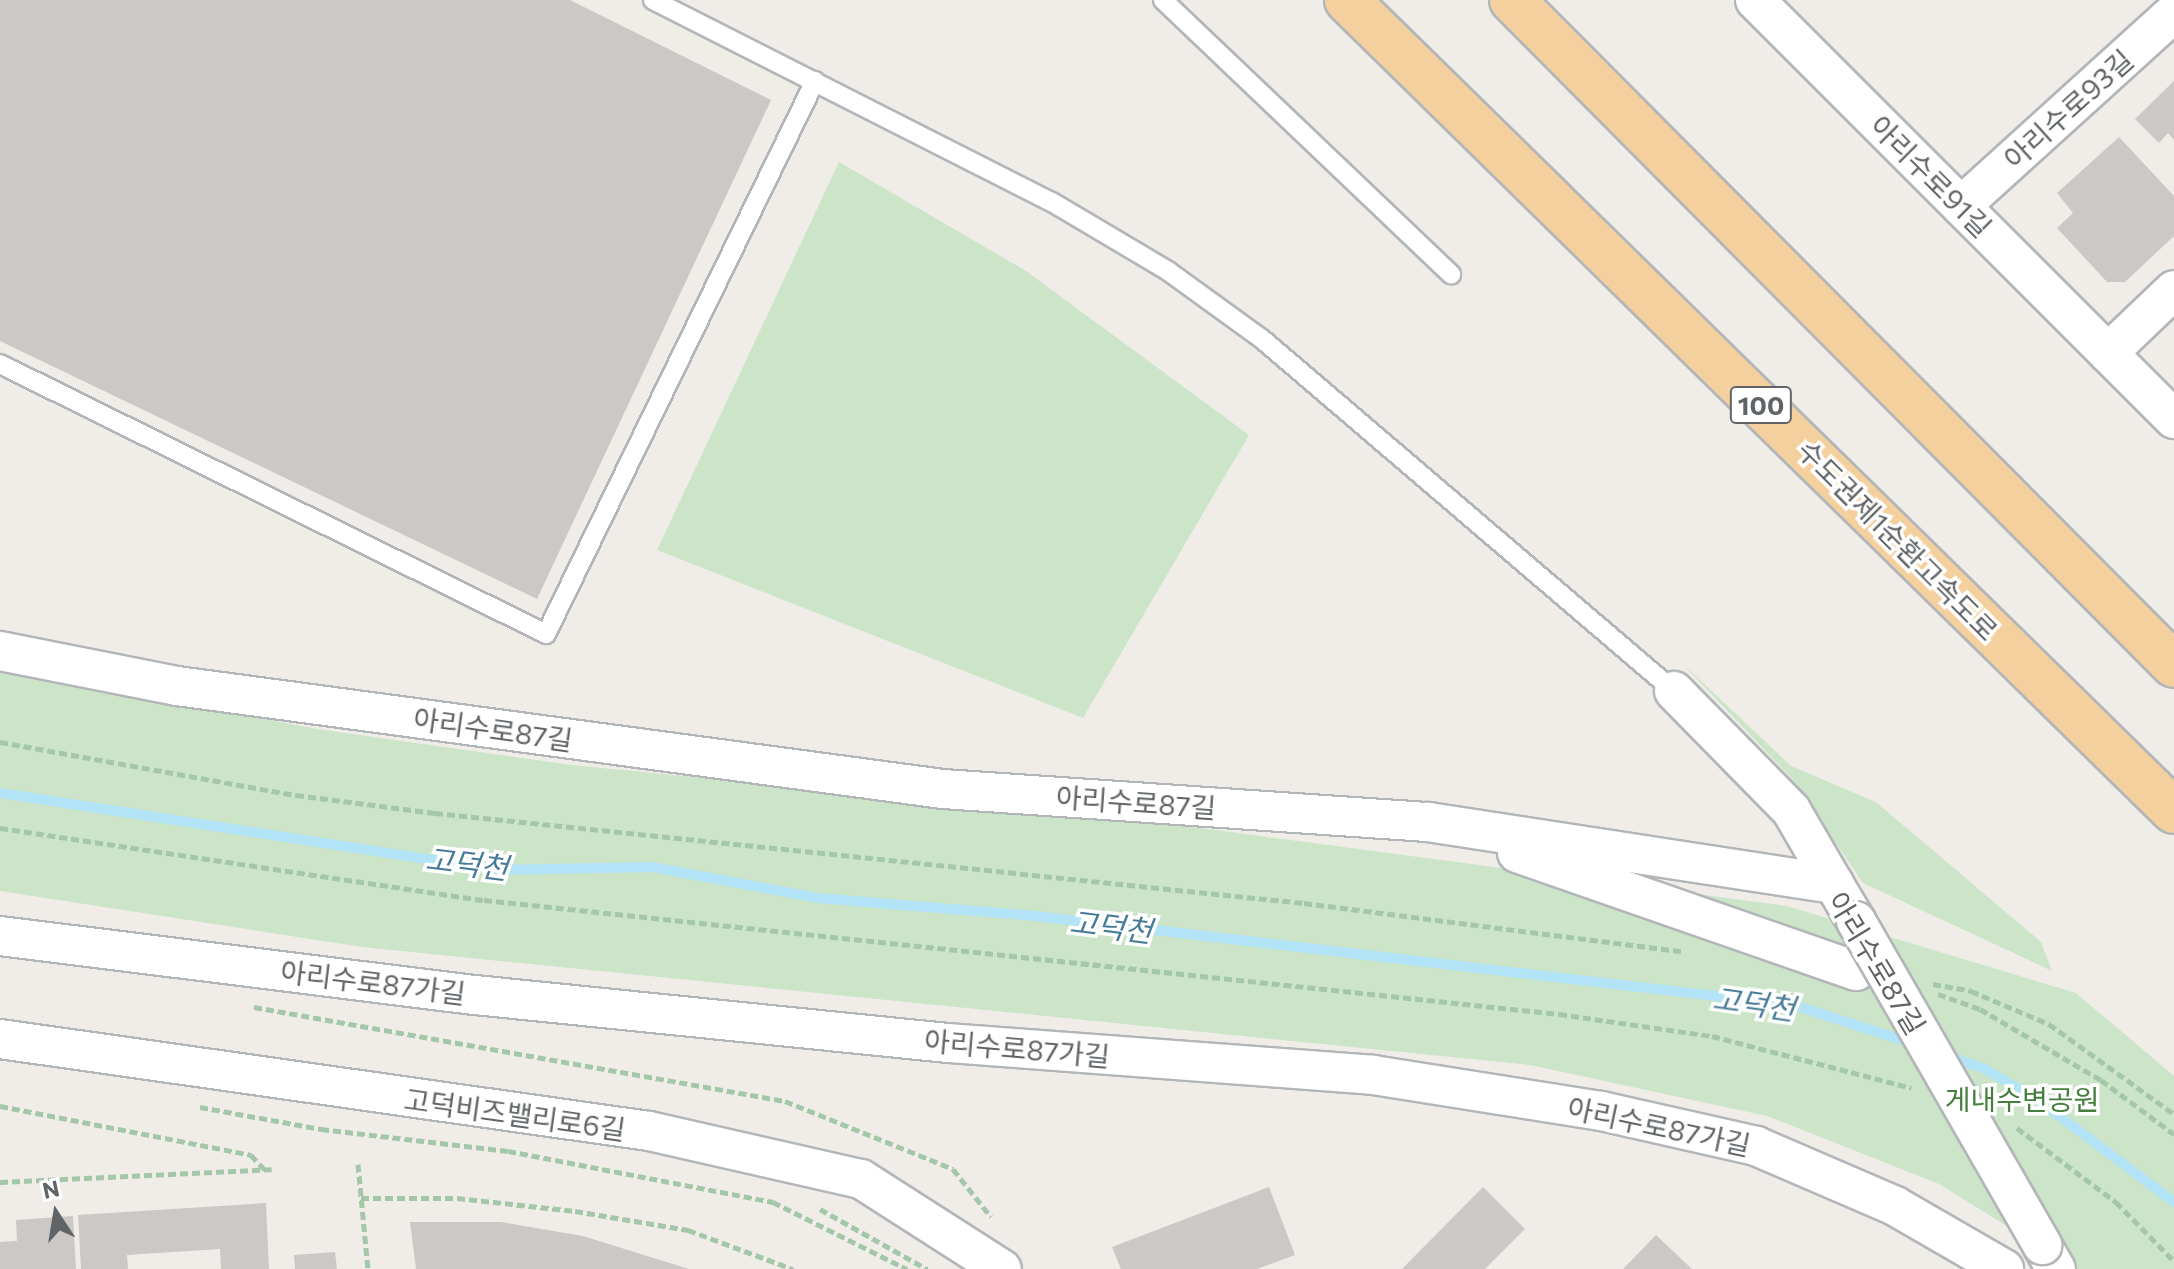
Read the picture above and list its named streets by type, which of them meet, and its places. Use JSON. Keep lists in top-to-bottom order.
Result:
{
  "streets": {
    "highway": ["100", "수도권제1순환고속도로"],
    "street": [
      "아리수로93길",
      "아리수로91길",
      "아리수로87길",
      "아리수로87가길",
      "고덕비즈밸리로6길"
    ]
  },
  "crossings": [
    ["아리수로93길", "아리수로91길"]
  ],
  "water": ["고덕천"],
  "parks": ["게내수변공원"],
  "north": "top"
}
